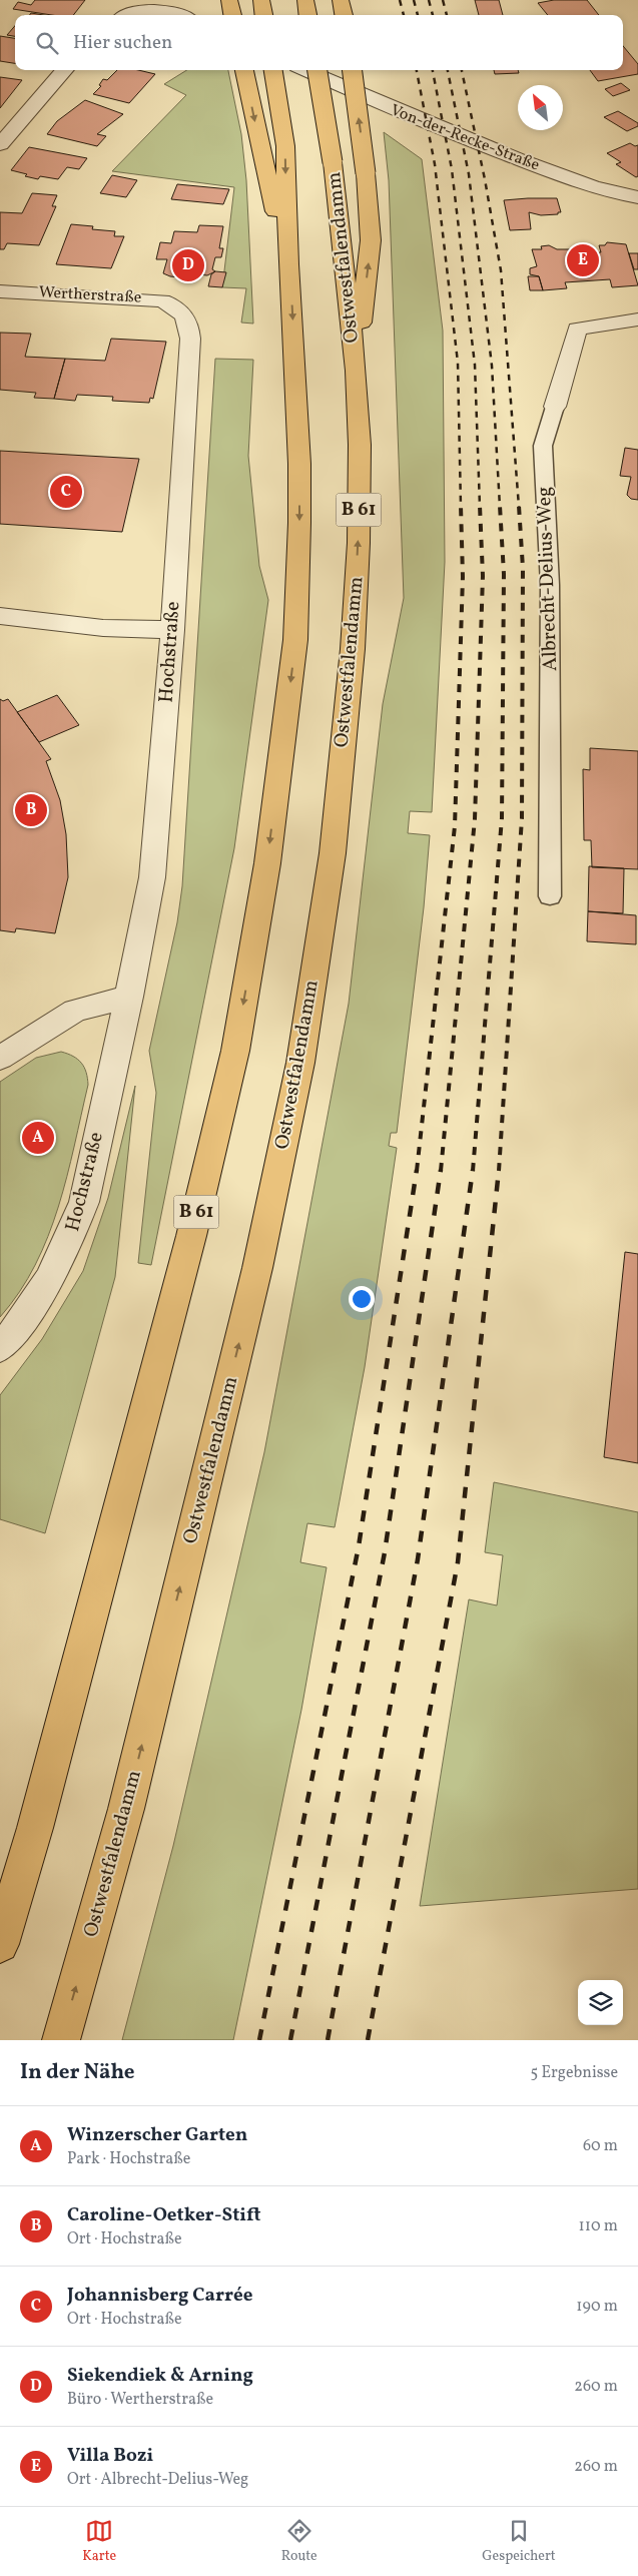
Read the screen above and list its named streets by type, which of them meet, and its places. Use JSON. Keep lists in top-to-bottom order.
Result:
{
  "streets": {
    "highway": ["Ostwestfalendamm", "B 61"],
    "street": [
      "Von-der-Recke-Straße",
      "Wertherstraße",
      "Albrecht-Delius-Weg",
      "Hochstraße"
    ]
  },
  "crossings": [
    ["Ostwestfalendamm", "B 61"],
    ["Wertherstraße", "Hochstraße"]
  ],
  "north": "top left",
  "page": {
    "search": "Hier suchen",
    "pins": [
      "E",
      "D",
      "C",
      "B",
      "A"
    ],
    "heading": ["In der Nähe", "5 Ergebnisse"],
    "list": [
      {
        "mark": "A",
        "name": "Winzerscher Garten",
        "note": "Park · Hochstraße",
        "value": "60 m"
      },
      {
        "mark": "B",
        "name": "Caroline-Oetker-Stift",
        "note": "Ort · Hochstraße",
        "value": "110 m"
      },
      {
        "mark": "C",
        "name": "Johannisberg Carrée",
        "note": "Ort · Hochstraße",
        "value": "190 m"
      },
      {
        "mark": "D",
        "name": "Siekendiek & Arning",
        "note": "Büro · Wertherstraße",
        "value": "260 m"
      },
      {
        "mark": "E",
        "name": "Villa Bozi",
        "note": "Ort · Albrecht-Delius-Weg",
        "value": "260 m"
      }
    ],
    "nav": ["Karte", "Route", "Gespeichert"]
  }
}
